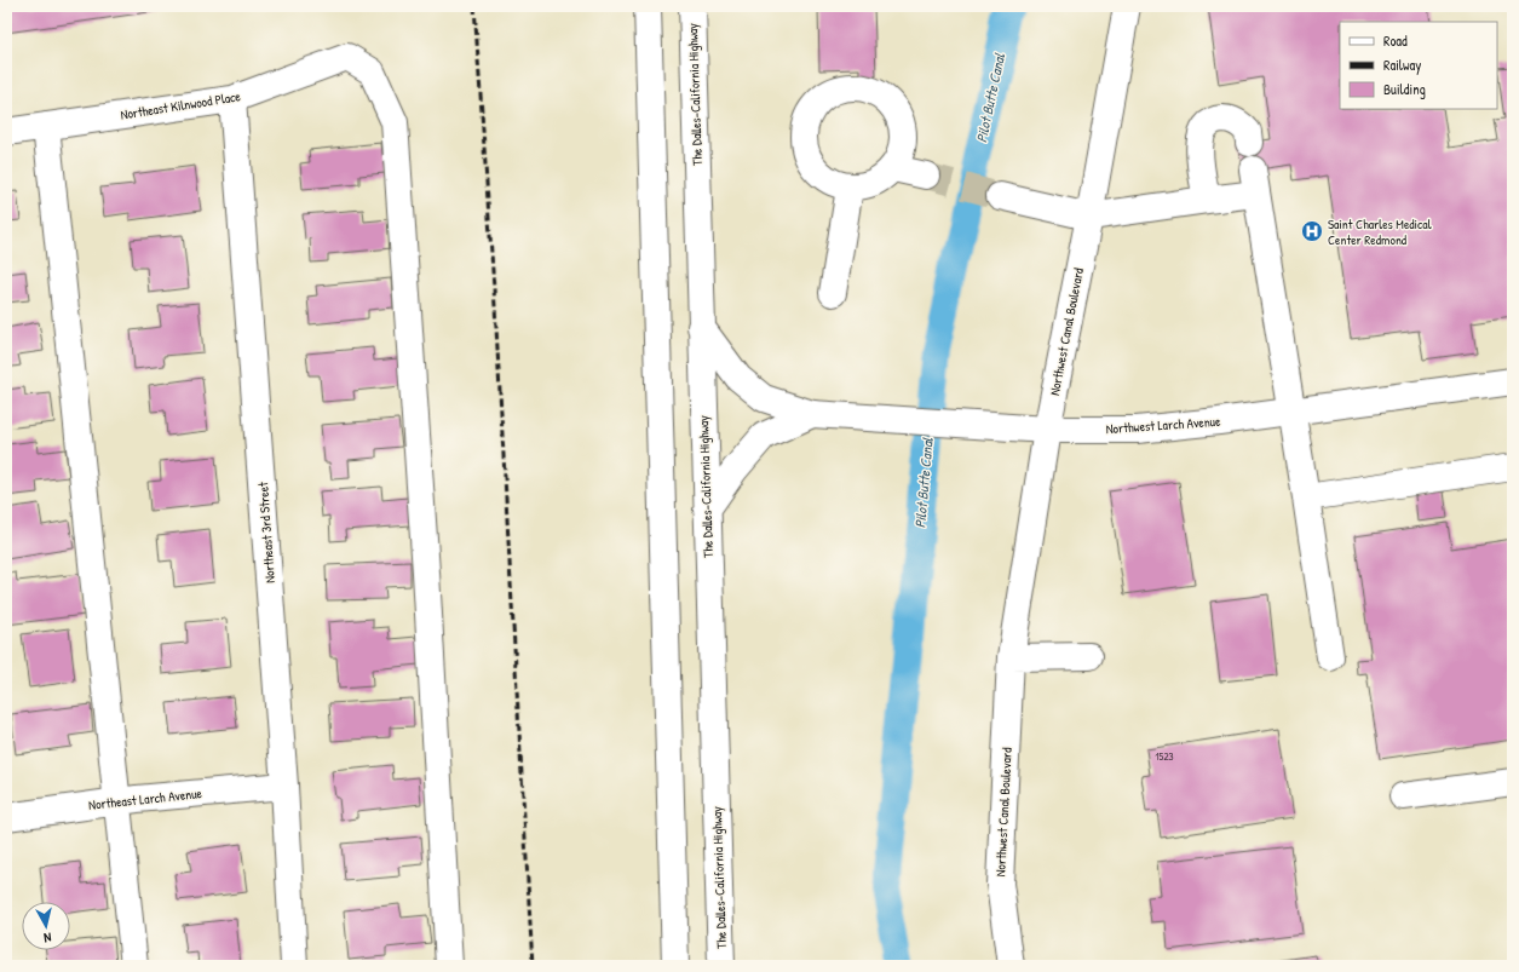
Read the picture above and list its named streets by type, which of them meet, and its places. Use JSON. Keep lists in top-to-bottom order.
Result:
{
  "streets": {
    "main road": [
      "The Dalles-California Highway",
      "Northeast Kilnwood Place",
      "Northwest Canal Boulevard",
      "Northwest Larch Avenue",
      "Northeast 3rd Street",
      "Northeast Larch Avenue"
    ]
  },
  "crossings": [
    ["Northeast Kilnwood Place", "Northeast 3rd Street"],
    ["Northwest Canal Boulevard", "Northwest Larch Avenue"],
    ["Northeast 3rd Street", "Northeast Larch Avenue"]
  ],
  "water": ["Pilot Butte Canal"],
  "places": {
    "hospital": ["Saint Charles Medical Center Redmond"]
  },
  "house_numbers": ["1523"],
  "legend": ["Road", "Railway", "Building"],
  "north": "bottom"
}
